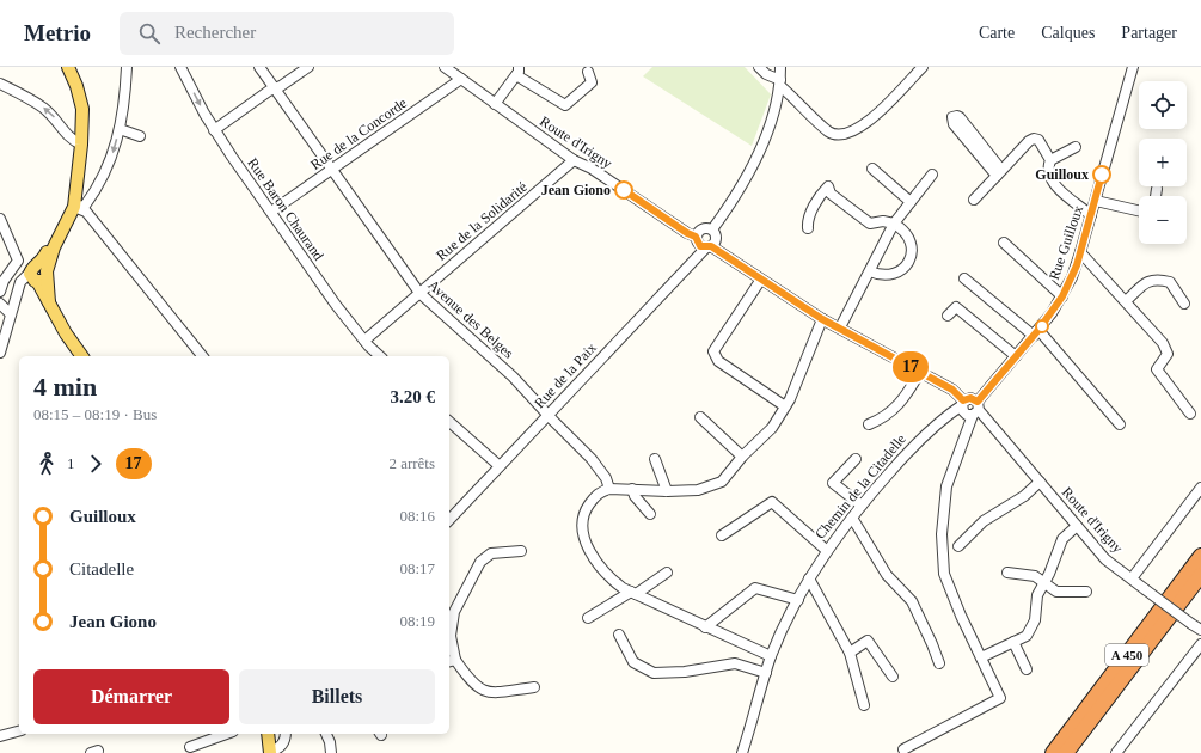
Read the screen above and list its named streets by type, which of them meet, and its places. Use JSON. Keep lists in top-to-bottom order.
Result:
{
  "streets": {
    "highway": ["A 450"],
    "street": [
      "Rue de la Concorde",
      "Route d'Irigny",
      "Rue Baron Chaurand",
      "Rue de la Solidarité",
      "Rue Guilloux",
      "Avenue des Belges",
      "Rue de la Paix",
      "Chemin de la Citadelle"
    ]
  },
  "crossings": [
    ["Rue de la Concorde", "Route d'Irigny"],
    ["Rue de la Concorde", "Rue Baron Chaurand"],
    ["Rue de la Concorde", "Avenue des Belges"],
    ["Route d'Irigny", "Rue de la Solidarité"],
    ["Route d'Irigny", "Rue Guilloux"],
    ["Route d'Irigny", "Rue de la Paix"],
    ["Route d'Irigny", "Chemin de la Citadelle"],
    ["Rue Baron Chaurand", "Rue de la Solidarité"],
    ["Rue de la Solidarité", "Avenue des Belges"],
    ["Avenue des Belges", "Rue de la Paix"]
  ],
  "places": ["Guilloux", "Jean Giono"],
  "lines": ["bus line 17"],
  "page": {
    "header": "Metrio",
    "search": "Rechercher",
    "nav": ["Carte", "Calques", "Partager"],
    "on_map": "17",
    "map_buttons": ["+", "−"],
    "heading": ["4 min", "08:15 – 08:19 · Bus", "3.20 €"],
    "legs": ["1", "17", "2 arrêts"],
    "list": [
      {
        "name": "Guilloux",
        "value": "08:16"
      },
      {
        "name": "Citadelle",
        "value": "08:17"
      },
      {
        "name": "Jean Giono",
        "value": "08:19"
      }
    ],
    "buttons": ["Démarrer", "Billets"]
  }
}
